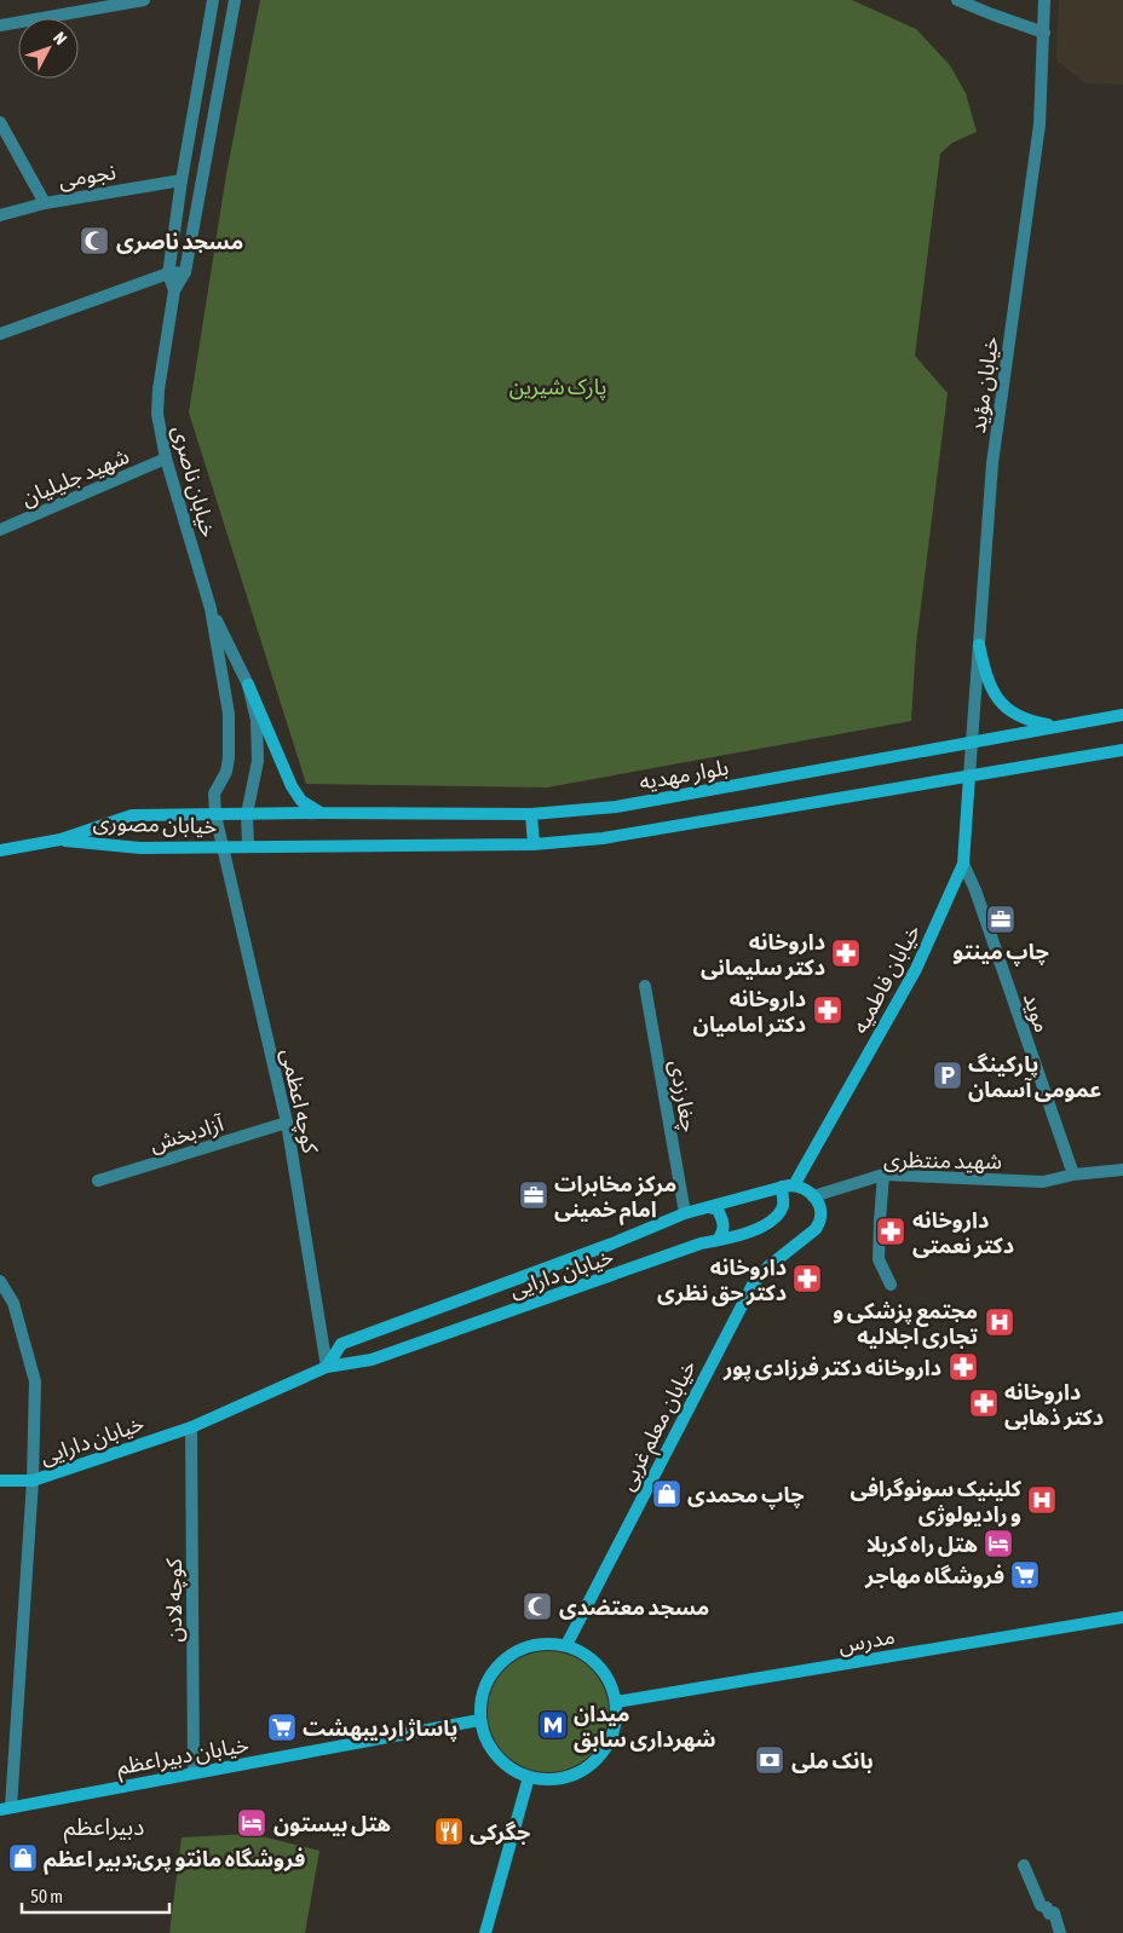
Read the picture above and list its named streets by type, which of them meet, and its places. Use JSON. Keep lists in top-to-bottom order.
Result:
{
  "streets": {
    "main road": [
      "بلوار مهدیه",
      "خیابان مصوری",
      "خیابان فاطمیه",
      "خیابان دارایی",
      "خیابان معلم غربی",
      "مدرس",
      "خیابان دبیراعظم"
    ],
    "street": [
      "نجومی",
      "خیابان مؤید",
      "شهید جلیلیان",
      "خیابان ناصری",
      "موید",
      "چغارزدی",
      "کوچه اعظمی",
      "آزادبخش",
      "شهید منتظری",
      "کوچه لادن"
    ]
  },
  "crossings": [
    ["نجومی", "خیابان ناصری"],
    ["خیابان مؤید", "بلوار مهدیه"],
    ["خیابان مؤید", "خیابان فاطمیه"],
    ["شهید جلیلیان", "خیابان ناصری"],
    ["خیابان ناصری", "بلوار مهدیه"],
    ["خیابان ناصری", "خیابان مصوری"],
    ["خیابان ناصری", "کوچه اعظمی"],
    ["بلوار مهدیه", "خیابان مصوری"],
    ["خیابان مصوری", "کوچه اعظمی"],
    ["خیابان فاطمیه", "موید"],
    ["خیابان فاطمیه", "خیابان دارایی"],
    ["موید", "شهید منتظری"],
    ["چغارزدی", "خیابان دارایی"],
    ["کوچه اعظمی", "آزادبخش"],
    ["کوچه اعظمی", "خیابان دارایی"],
    ["شهید منتظری", "خیابان معلم غربی"],
    ["خیابان دارایی", "کوچه لادن"],
    ["خیابان معلم غربی", "مدرس"],
    ["خیابان معلم غربی", "خیابان دبیراعظم"],
    ["کوچه لادن", "خیابان دبیراعظم"],
    ["مدرس", "خیابان دبیراعظم"]
  ],
  "districts": ["دبیراعظم"],
  "parks": ["پارک شیرین"],
  "places": {
    "mosque": ["مسجد ناصری", "مسجد معتضدی"],
    "office": ["چاپ مینتو", "مرکز مخابرات امام خمینی"],
    "pharmacy": [
      "داروخانه دکتر سلیمانی",
      "داروخانه دکتر امامیان",
      "داروخانه دکتر نعمتی",
      "داروخانه دکتر حق نظری",
      "داروخانه دکتر فرزادی پور",
      "داروخانه دکتر ذهابی"
    ],
    "parking": ["پارکینگ عمومی آسمان"],
    "hospital": ["مجتمع پزشکی و تجاری اجلالیه", "کلینیک سونوگرافی و رادیولوژی"],
    "shop": ["چاپ محمدی", "فروشگاه مانتو پری;دبیر اعظم"],
    "hotel": ["هتل راه کربلا", "هتل بیستون"],
    "supermarket": ["فروشگاه مهاجر", "پاساژ اردیبهشت"],
    "metro station": ["میدان شهرداری سابق"],
    "bank": ["بانک ملی"],
    "restaurant": ["جگرکی"]
  },
  "scale_bar": "50 m",
  "north": "top right"
}
